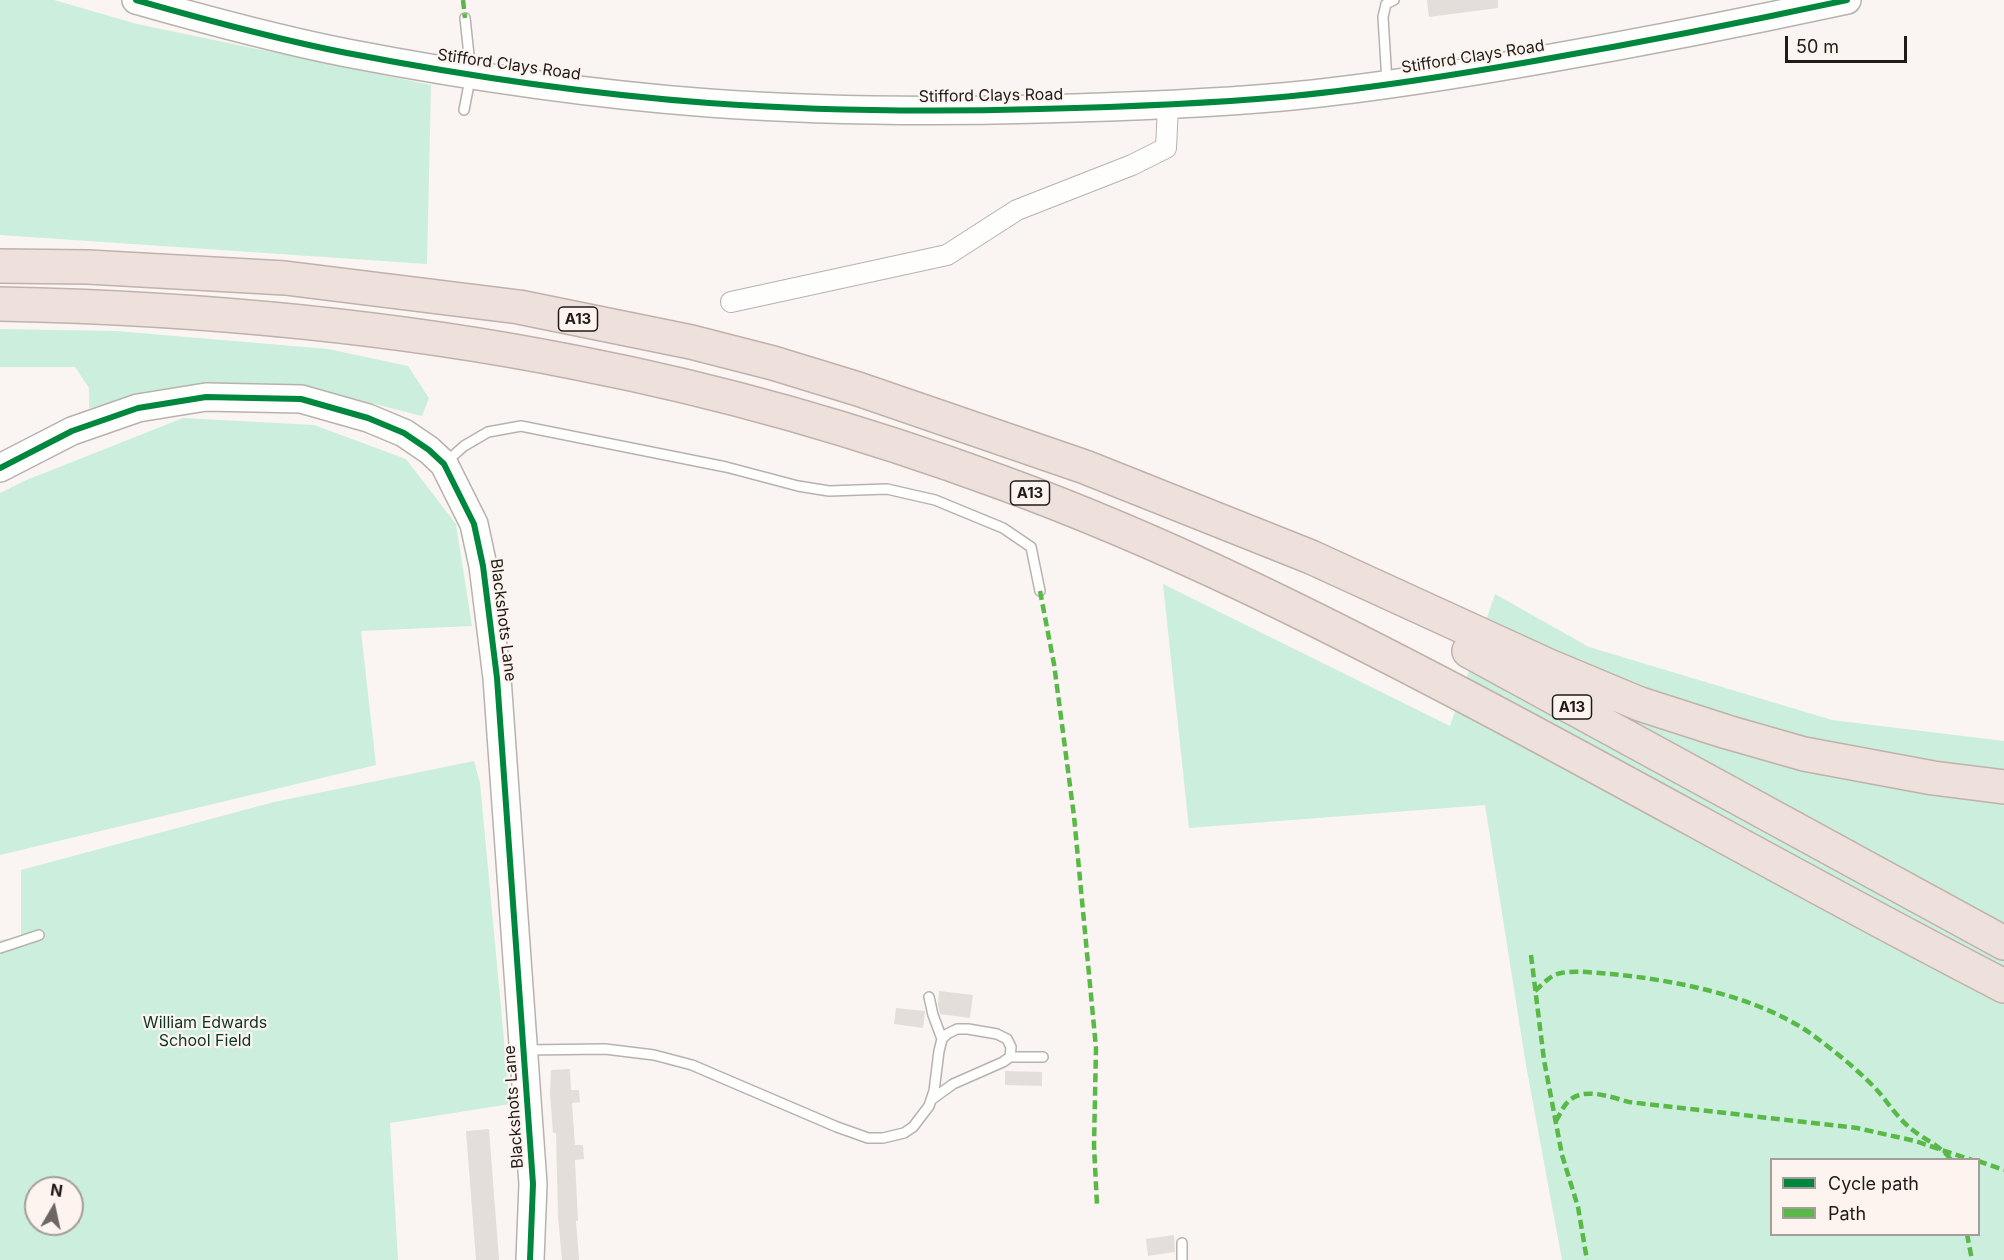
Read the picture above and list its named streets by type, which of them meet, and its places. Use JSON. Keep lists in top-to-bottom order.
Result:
{
  "streets": {
    "highway": ["A13"],
    "street": ["Stifford Clays Road", "Blackshots Lane"]
  },
  "parks": ["William Edwards School Field"],
  "legend": ["Cycle path", "Path"],
  "scale_bar": "50 m",
  "north": "top"
}
